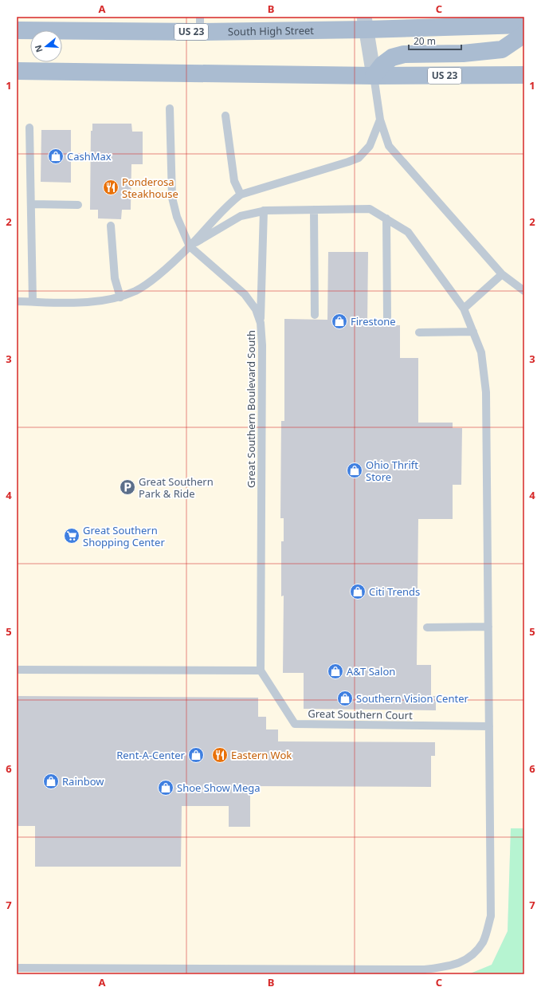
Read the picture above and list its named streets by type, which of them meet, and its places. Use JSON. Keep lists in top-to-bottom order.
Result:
{
  "streets": {
    "main road": ["South High Street", "US 23"],
    "lane": ["Great Southern Boulevard South", "Great Southern Court"]
  },
  "crossings": [
    ["Great Southern Boulevard South", "Great Southern Court"]
  ],
  "places": {
    "shop": [
      "CashMax",
      "Firestone",
      "Ohio Thrift Store",
      "Citi Trends",
      "A&T Salon",
      "Southern Vision Center",
      "Rent-A-Center",
      "Rainbow",
      "Shoe Show Mega"
    ],
    "restaurant": ["Ponderosa Steakhouse", "Eastern Wok"],
    "parking": ["Great Southern Park & Ride"],
    "supermarket": ["Great Southern Shopping Center"]
  },
  "scale_bar": "20 m",
  "north": "left",
  "grid": {
    "columns": ["A", "B", "C"],
    "rows": [
      "1",
      "2",
      "3",
      "4",
      "5",
      "6",
      "7"
    ]
  }
}
